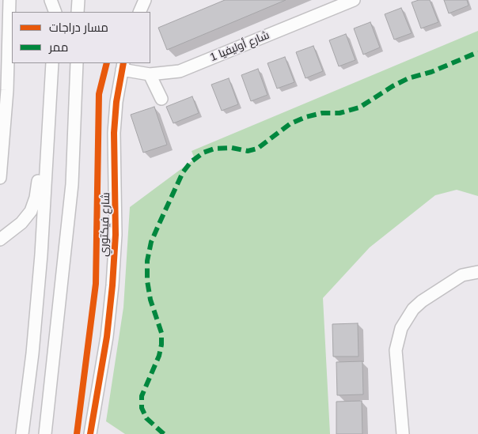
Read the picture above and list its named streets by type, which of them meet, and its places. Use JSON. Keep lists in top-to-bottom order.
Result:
{
  "streets": {
    "street": ["شارع أوليفيا 1", "شارع فيكتوري"]
  },
  "crossings": [
    ["شارع أوليفيا 1", "شارع فيكتوري"]
  ],
  "legend": ["مسار دراجات", "ممر"]
}
